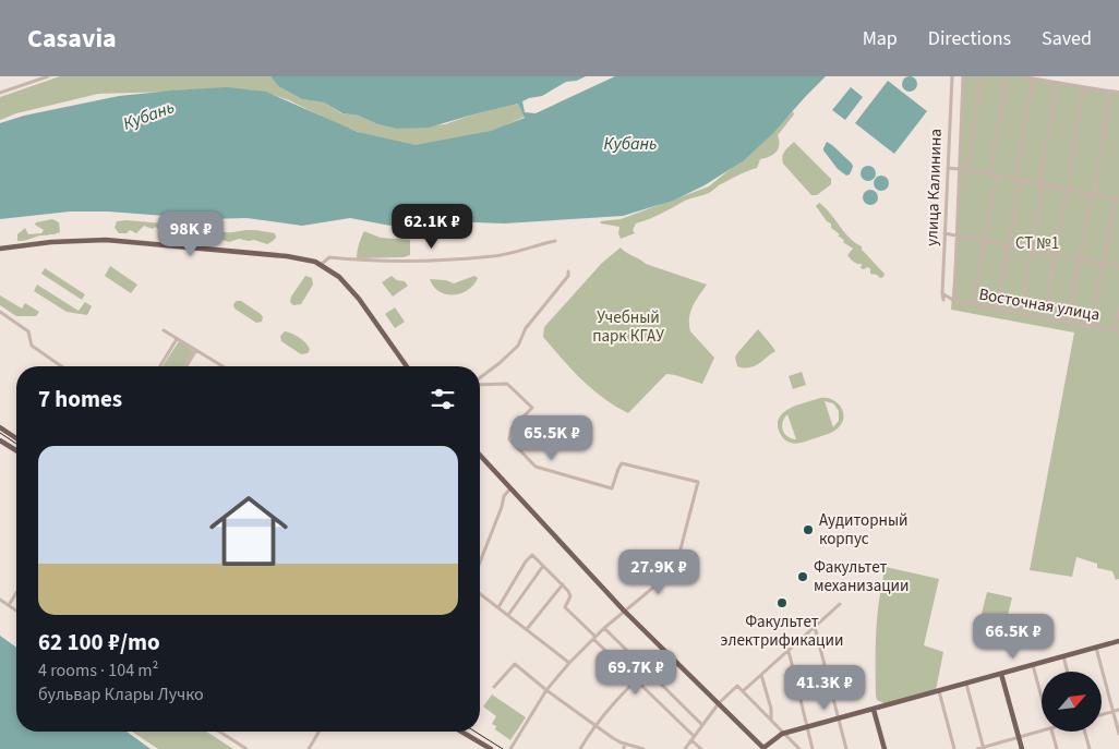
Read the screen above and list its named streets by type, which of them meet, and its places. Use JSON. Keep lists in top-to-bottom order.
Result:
{
  "streets": {
    "street": ["улица Калинина", "Восточная улица"]
  },
  "crossings": [
    ["улица Калинина", "Восточная улица"]
  ],
  "water": ["Кубань"],
  "parks": ["СТ №1", "Учебный парк КГАУ"],
  "places": ["Аудиторный корпус", "Факультет механизации", "Факультет электрификации"],
  "north": "top right",
  "page": {
    "header": "Casavia",
    "nav": ["Map", "Directions", "Saved"],
    "price": [
      "62.1K ₽",
      "98K ₽",
      "65.5K ₽",
      "27.9K ₽",
      "66.5K ₽",
      "69.7K ₽",
      "41.3K ₽"
    ],
    "heading": "7 homes",
    "list": [
      {
        "name": "62 100 ₽/mo",
        "note": "4 rooms · 104 m² · бульвар Клары Лучко"
      }
    ]
  }
}
